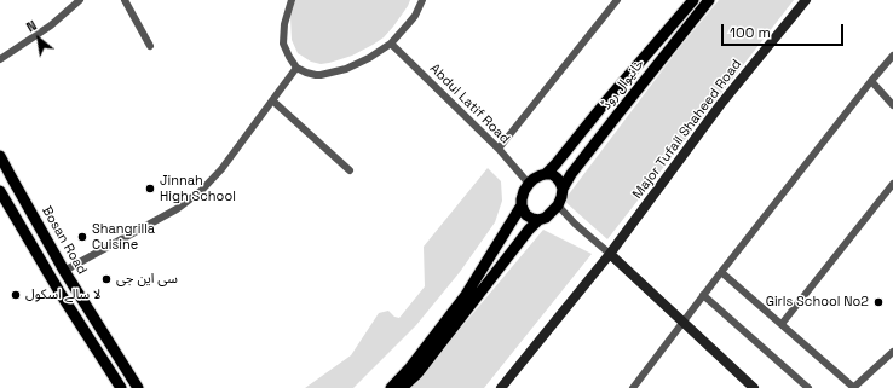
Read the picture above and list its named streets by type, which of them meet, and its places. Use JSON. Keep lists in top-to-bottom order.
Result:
{
  "streets": {
    "main road": ["خانیوال روڈ", "Bosan Road"],
    "street": ["Abdul Latif Road", "Major Tufail Shaheed Road"]
  },
  "crossings": [
    ["خانیوال روڈ", "Abdul Latif Road"]
  ],
  "places": [
    "Jinnah High School",
    "Shangrilla Cuisine",
    "سی این جی",
    "لا سالے اسکول",
    "Girls School No2"
  ],
  "scale_bar": "100 m",
  "north": "top left"
}
